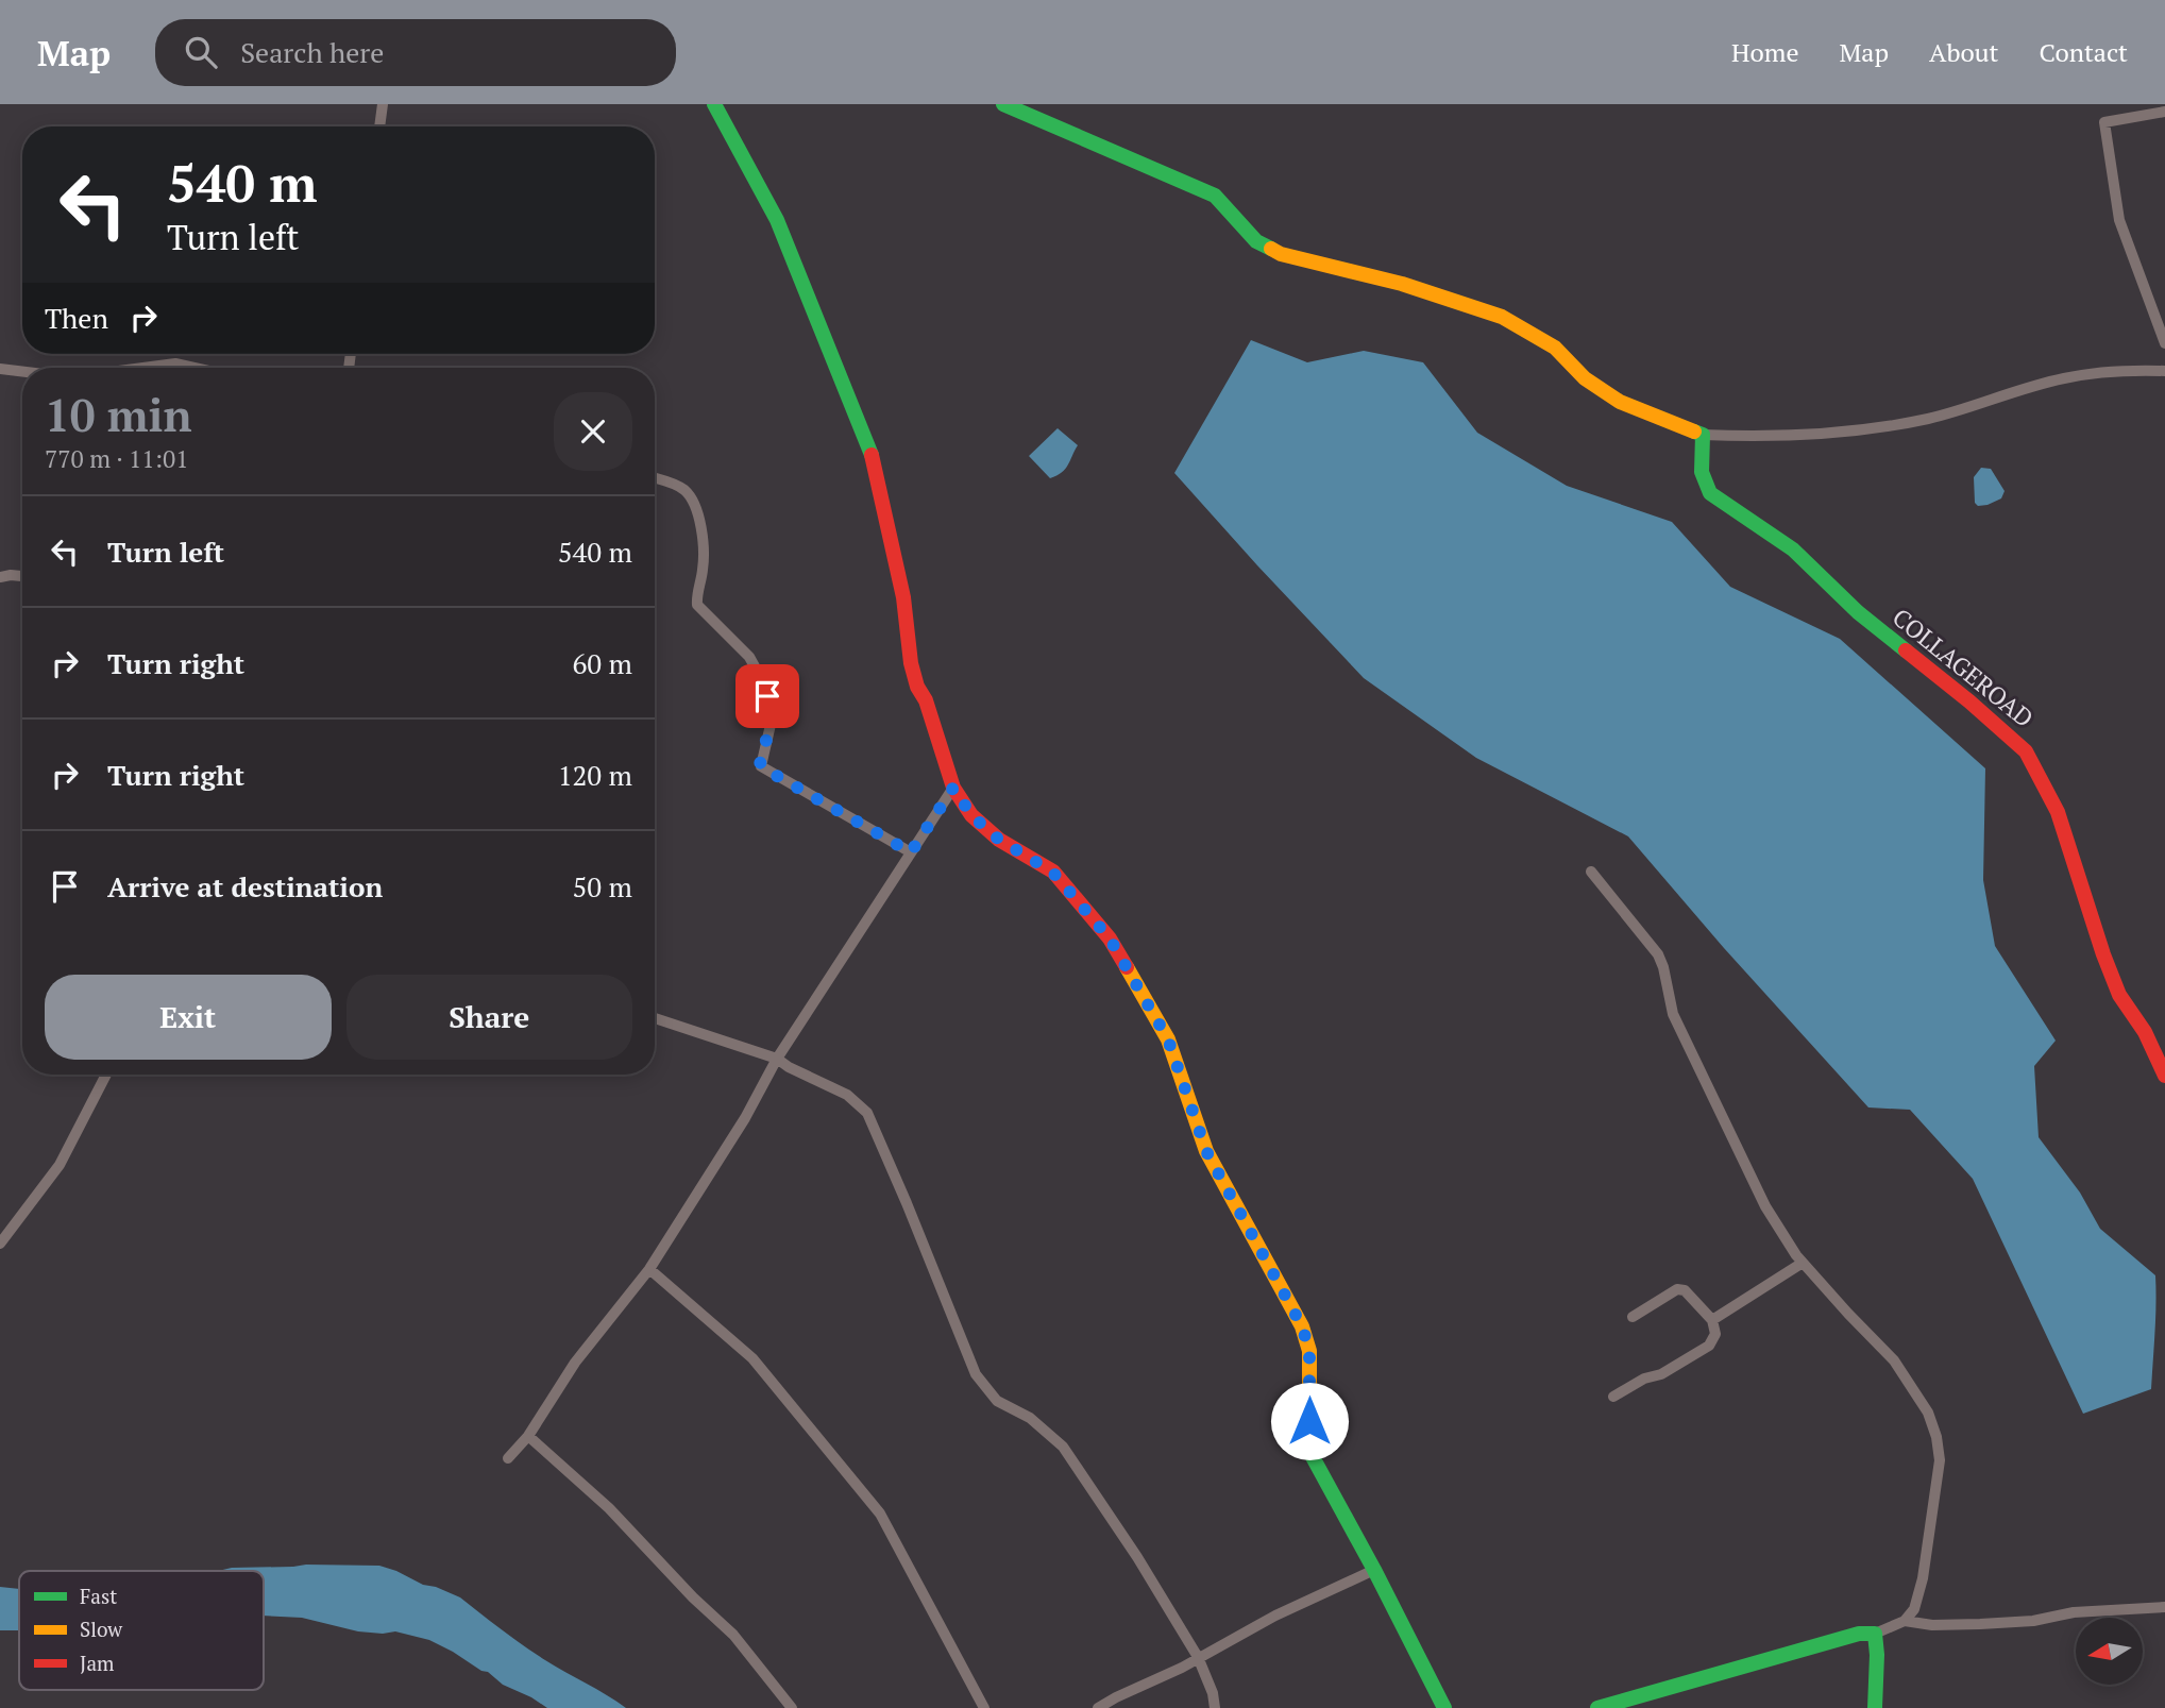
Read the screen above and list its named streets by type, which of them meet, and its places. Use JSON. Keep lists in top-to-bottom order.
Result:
{
  "streets": {
    "main road": ["COLLAGEROAD"]
  },
  "legend": ["Fast", "Slow", "Jam"],
  "north": "left",
  "page": {
    "header": "Map",
    "search": "Search here",
    "nav": [
      "Home",
      "Map",
      "About",
      "Contact"
    ],
    "turn": ["540 m", "Turn left"],
    "then": "Then",
    "heading": ["10 min", "770 m · 11:01"],
    "list": [
      {
        "name": "Turn left",
        "value": "540 m"
      },
      {
        "name": "Turn right",
        "value": "60 m"
      },
      {
        "name": "Turn right",
        "value": "120 m"
      },
      {
        "name": "Arrive at destination",
        "value": "50 m"
      }
    ],
    "buttons": ["Exit", "Share"]
  }
}
